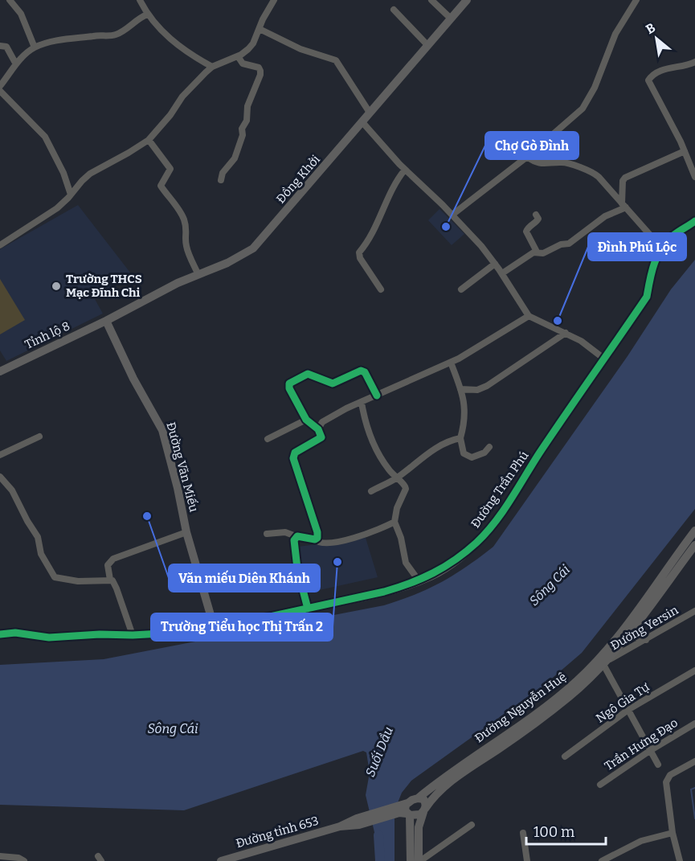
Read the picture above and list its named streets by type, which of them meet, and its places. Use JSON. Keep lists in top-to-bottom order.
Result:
{
  "streets": {
    "main road": [
      "Đồng Khởi",
      "Tỉnh lộ 8",
      "Đường Văn Miếu",
      "Đường Trần Phú",
      "Đường Nguyễn Huệ",
      "Đường tỉnh 653"
    ],
    "street": ["Đường Yersin", "Ngô Gia Tự", "Trần Hưng Đạo"]
  },
  "crossings": [
    ["Đồng Khởi", "Tỉnh lộ 8"],
    ["Đồng Khởi", "Đường Văn Miếu"],
    ["Tỉnh lộ 8", "Đường Văn Miếu"],
    ["Đường Văn Miếu", "Đường Trần Phú"],
    ["Đường Yersin", "Đường Nguyễn Huệ"],
    ["Đường Nguyễn Huệ", "Đường tỉnh 653"]
  ],
  "water": ["Sông Cái", "Suối Dầu"],
  "places": [
    "Chợ Gò Đình",
    "Trường THCS Mạc Đĩnh Chi",
    "Đình Phú Lộc",
    "Văn miếu Diên Khánh",
    "Trường Tiểu học Thị Trấn 2"
  ],
  "scale_bar": "100 m",
  "north": "top left"
}
